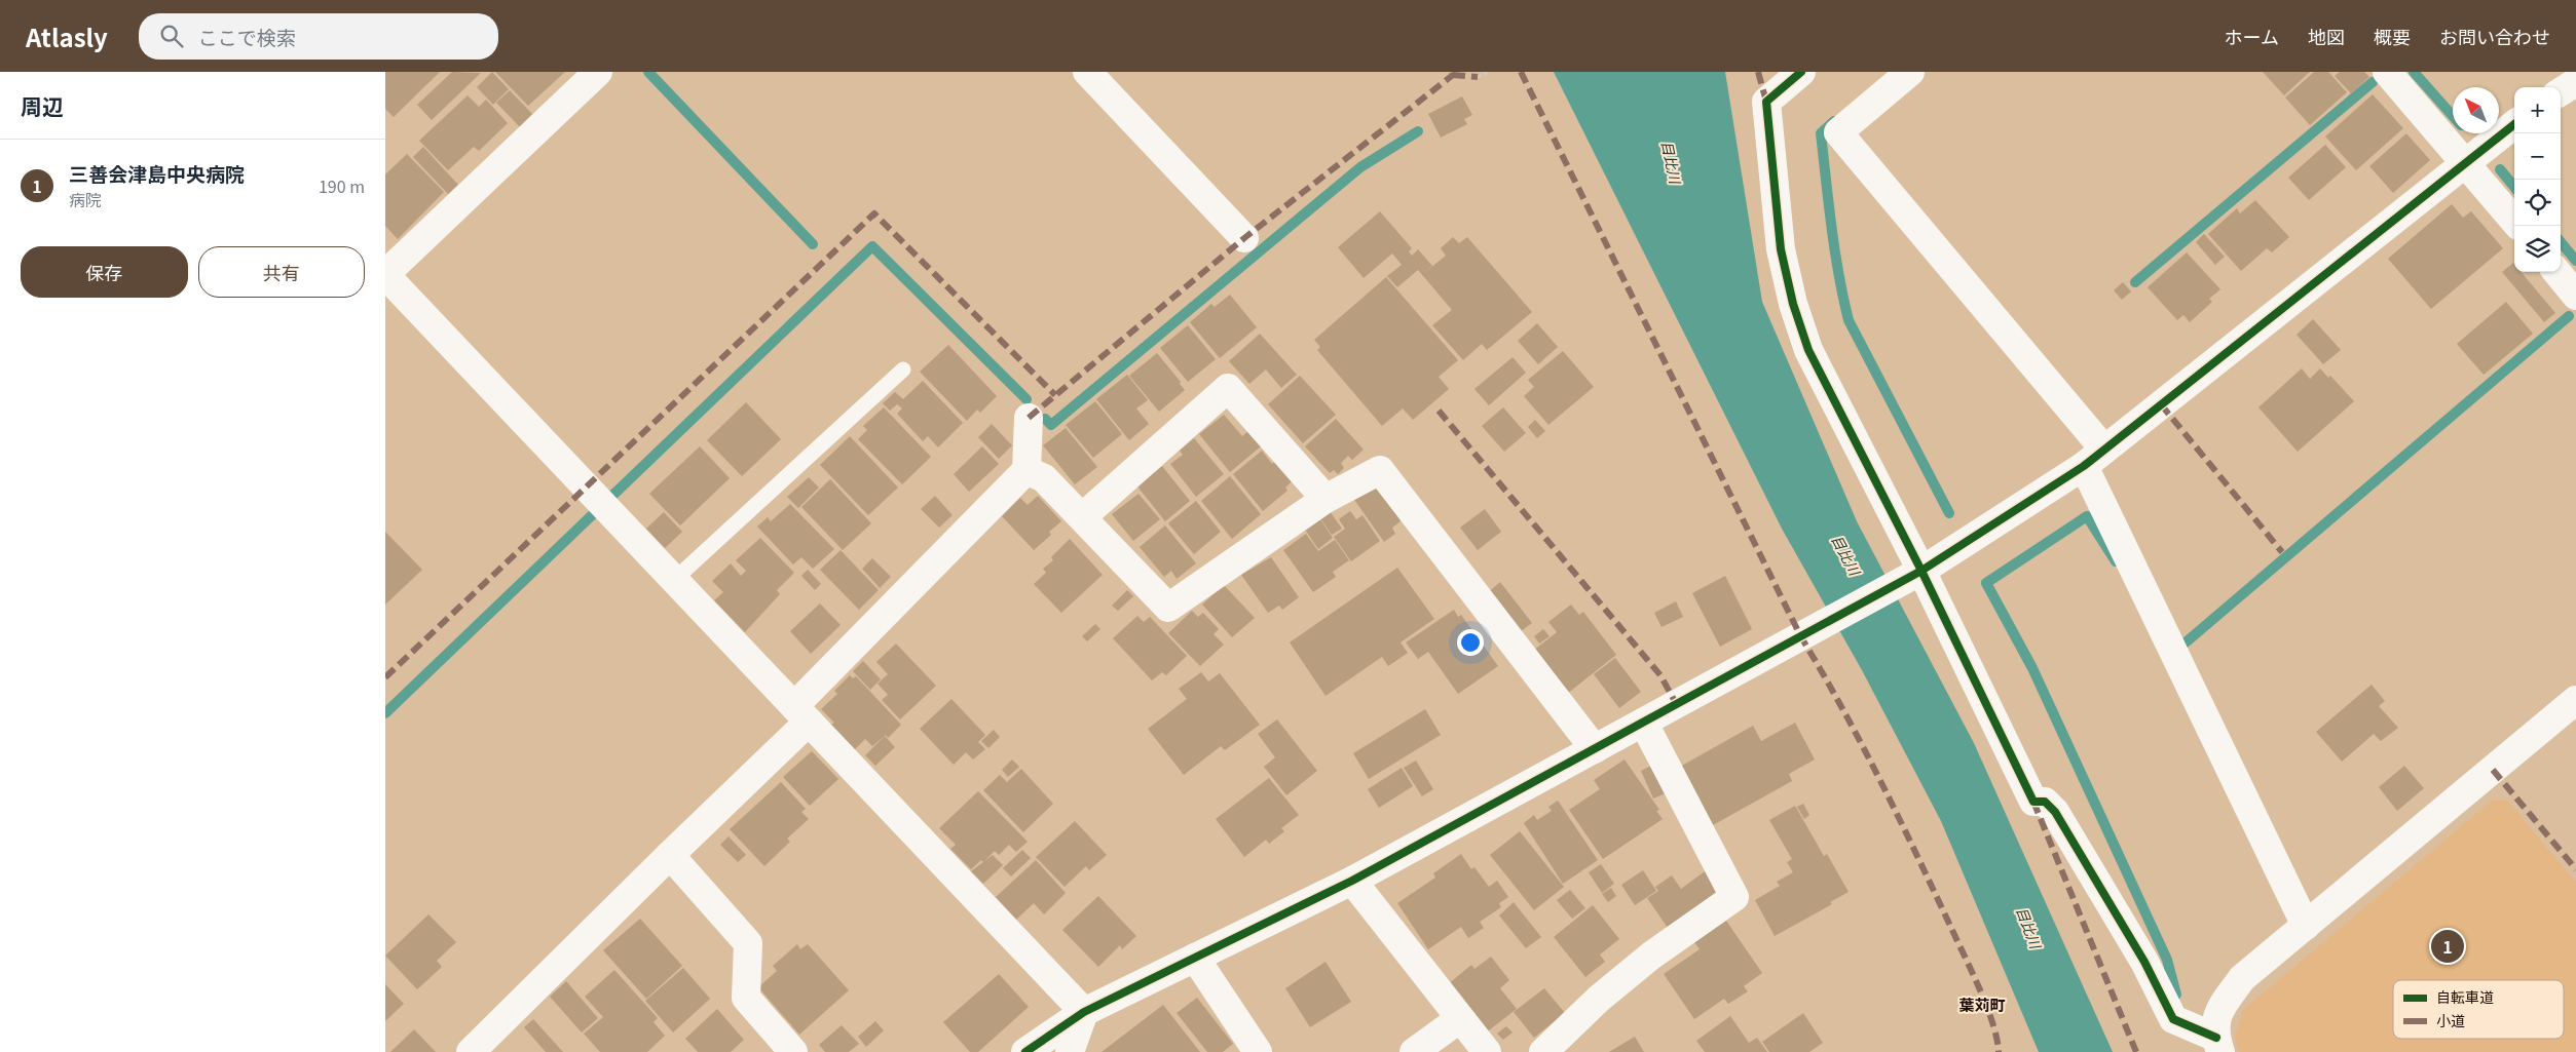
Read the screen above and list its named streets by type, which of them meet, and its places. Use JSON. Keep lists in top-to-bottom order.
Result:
{
  "districts": ["葉苅町"],
  "water": ["目比川"],
  "legend": ["自転車道", "小道"],
  "north": "top left",
  "page": {
    "header": "Atlasly",
    "search": "ここで検索",
    "nav": [
      "ホーム",
      "地図",
      "概要",
      "お問い合わせ"
    ],
    "heading": "周辺",
    "map_buttons": ["+", "−"],
    "list": [
      {
        "mark": "1",
        "name": "三善会津島中央病院",
        "note": "病院",
        "value": "190 m"
      }
    ],
    "buttons": ["保存", "共有"],
    "pins": "1"
  }
}
